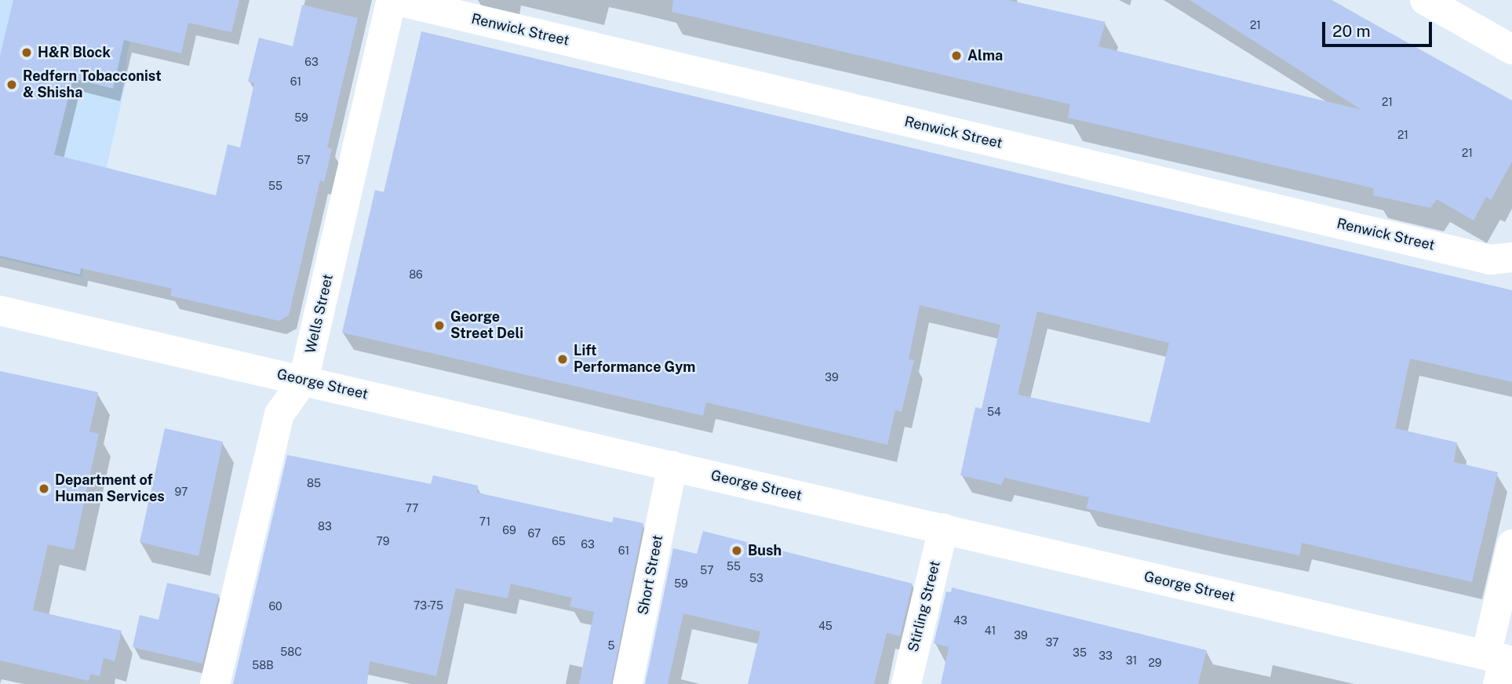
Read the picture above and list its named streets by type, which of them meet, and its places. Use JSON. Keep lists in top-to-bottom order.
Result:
{
  "streets": {
    "street": [
      "Renwick Street",
      "Wells Street",
      "George Street",
      "Short Street",
      "Stirling Street"
    ]
  },
  "crossings": [
    ["Renwick Street", "Wells Street"],
    ["Wells Street", "George Street"],
    ["George Street", "Short Street"],
    ["George Street", "Stirling Street"]
  ],
  "places": [
    "H&R Block",
    "Alma",
    "Redfern Tobacconist & Shisha",
    "George Street Deli",
    "Lift Performance Gym",
    "Department of Human Services",
    "Bush"
  ],
  "house_numbers": [
    "21",
    "63",
    "61",
    "21",
    "59",
    "21",
    "21",
    "57",
    "55",
    "86",
    "39",
    "54",
    "85",
    "97",
    "77",
    "71",
    "83",
    "69",
    "67",
    "79",
    "65",
    "63",
    "61",
    "55",
    "57",
    "53",
    "59",
    "73-75",
    "60",
    "43",
    "45",
    "41",
    "39",
    "37",
    "5",
    "58C",
    "35",
    "33",
    "31",
    "29",
    "58B"
  ],
  "scale_bar": "20 m"
}
